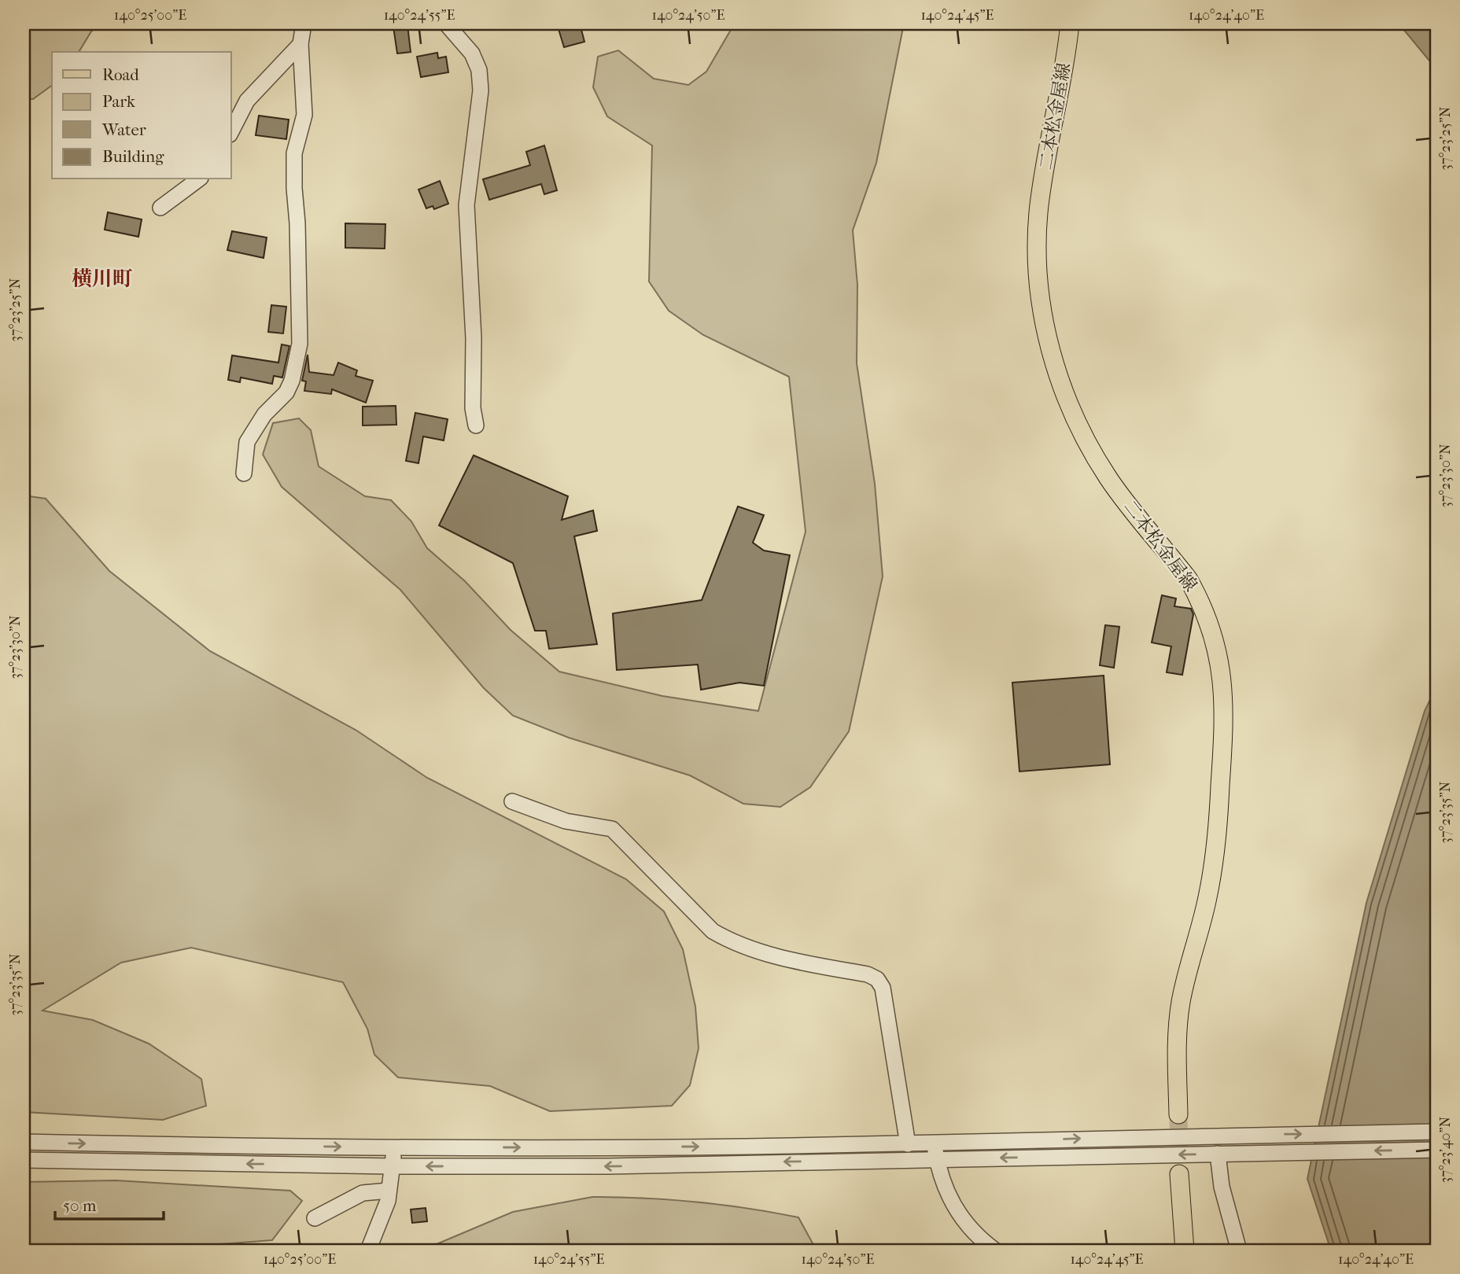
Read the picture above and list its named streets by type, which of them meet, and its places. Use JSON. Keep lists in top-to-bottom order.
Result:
{
  "streets": {
    "main road": ["二本松金屋線"]
  },
  "districts": ["横川町"],
  "legend": [
    "Road",
    "Park",
    "Water",
    "Building"
  ],
  "scale_bar": "50 m",
  "coordinates": [
    "140°25'00\"E",
    "140°24'55\"E",
    "140°24'50\"E",
    "140°24'45\"E",
    "140°24'40\"E",
    "37°23'25\"N",
    "37°23'30\"N",
    "37°23'35\"N",
    "37°23'40\"N"
  ]
}
